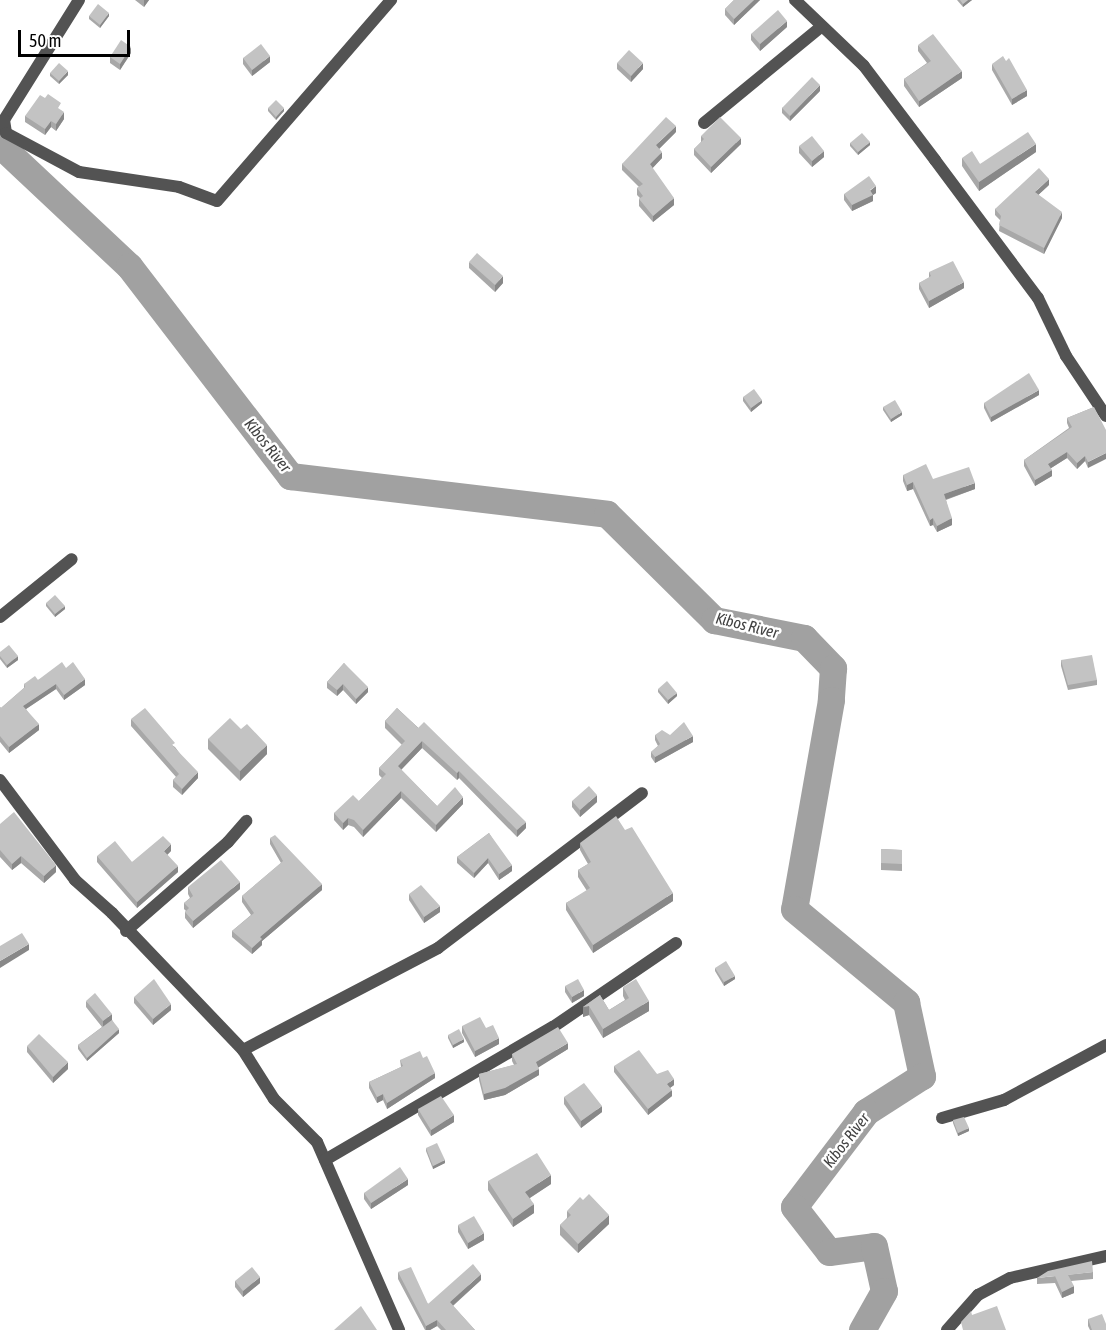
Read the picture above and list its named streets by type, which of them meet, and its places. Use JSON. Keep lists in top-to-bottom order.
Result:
{
  "water": ["Kibos River"],
  "scale_bar": "50 m"
}
